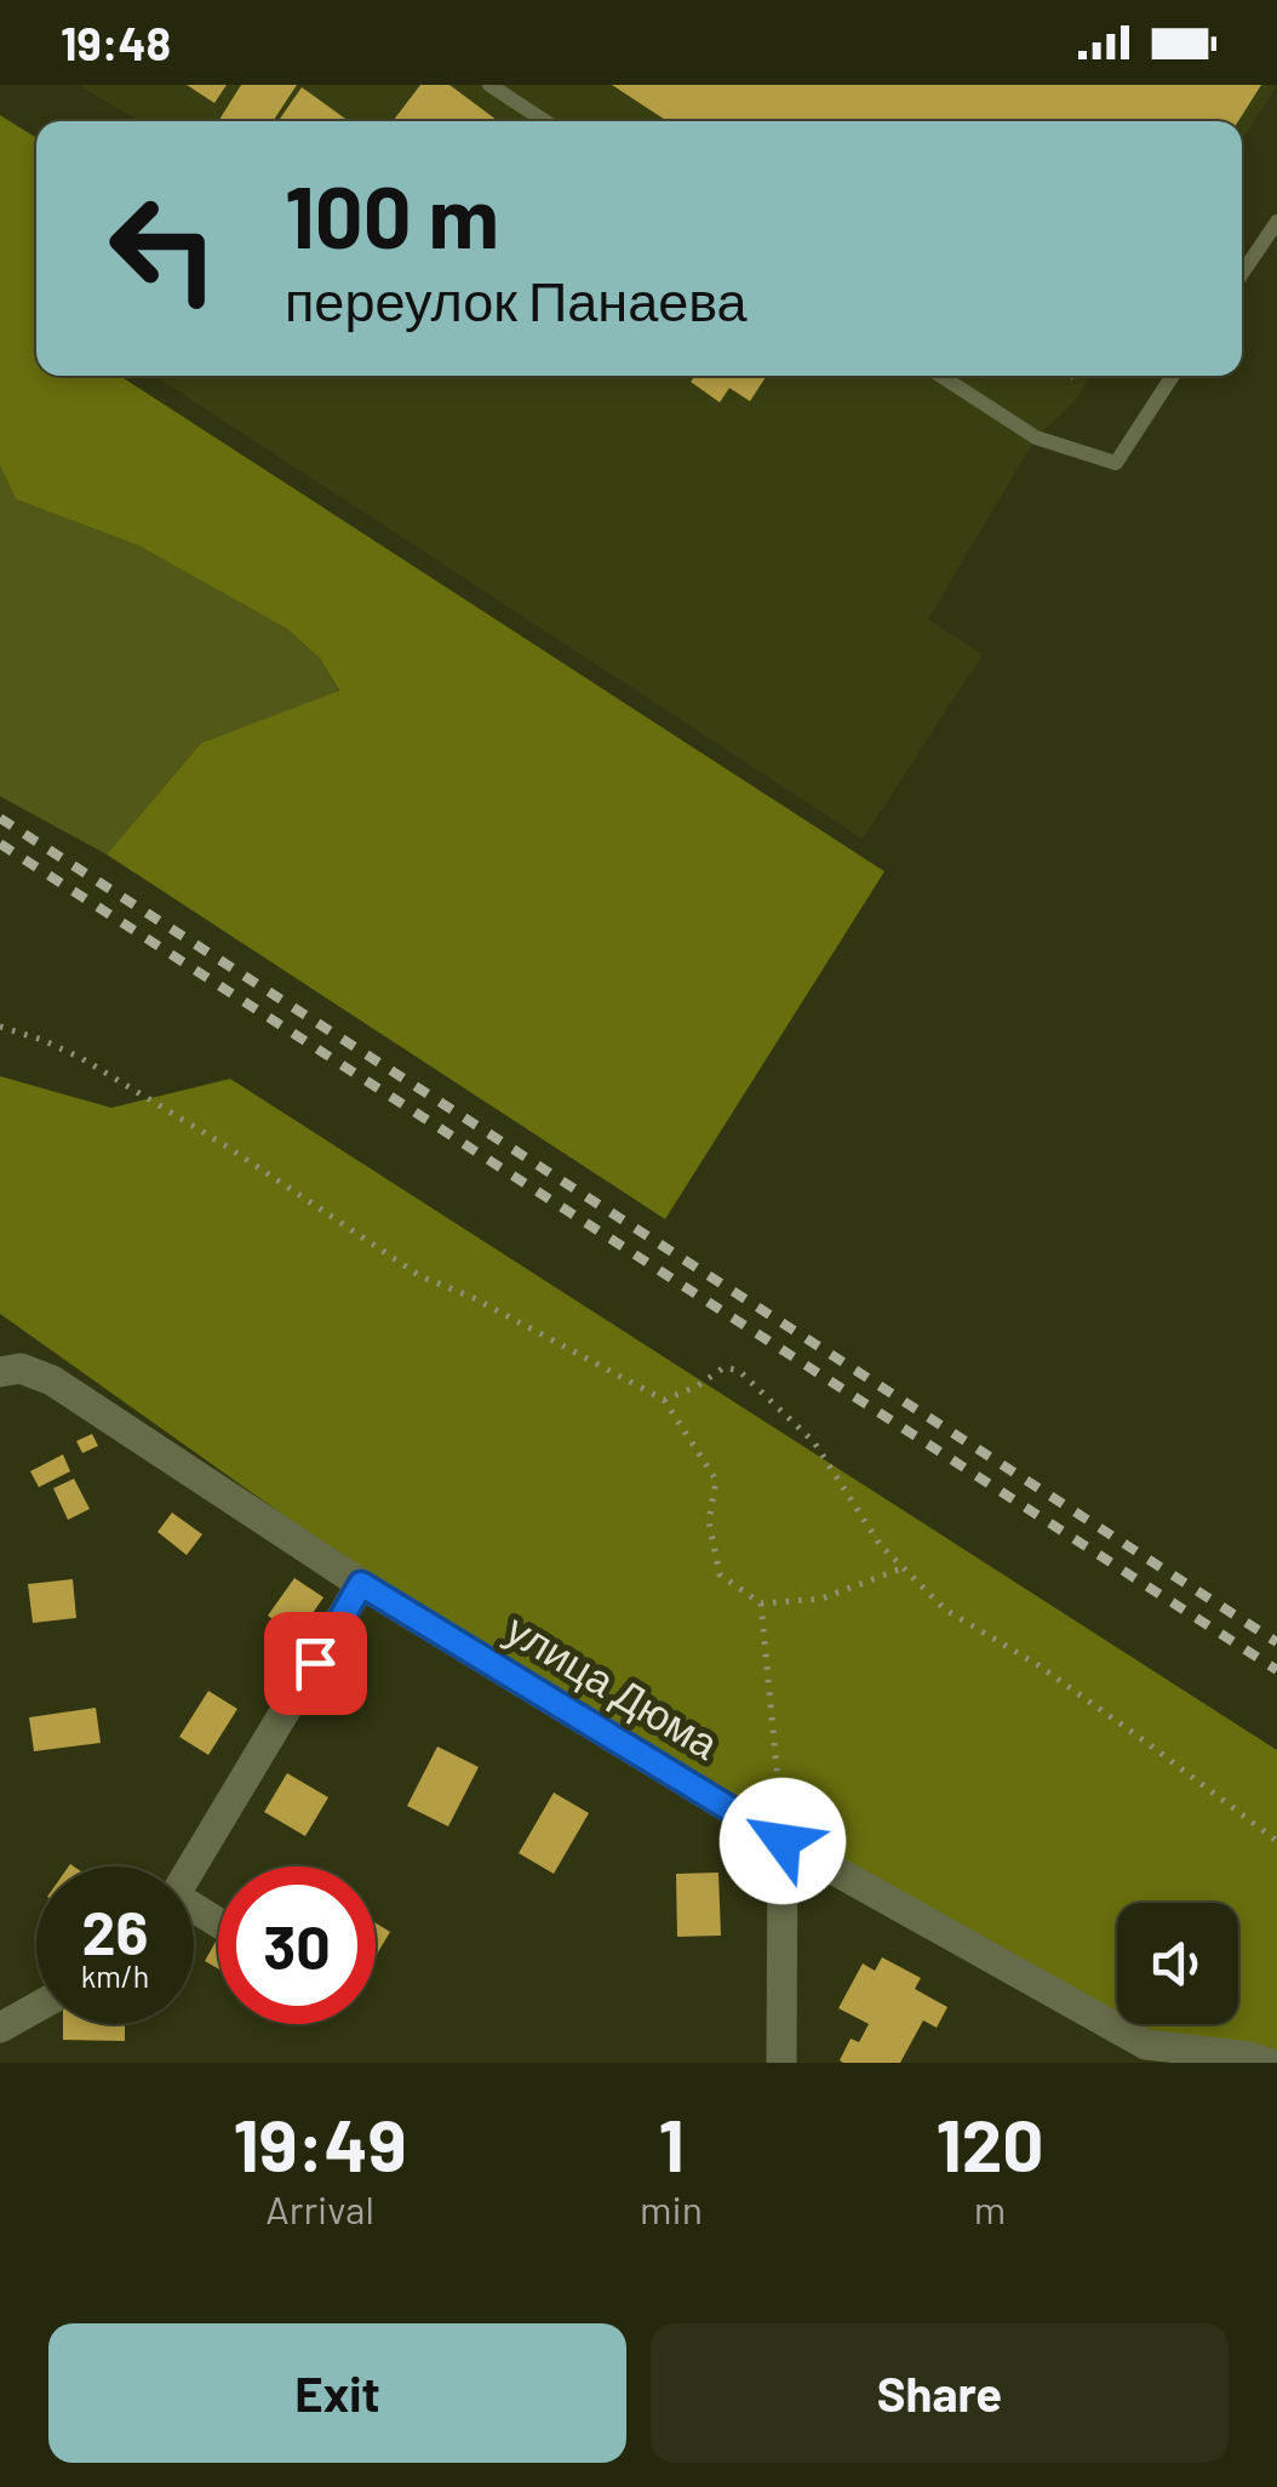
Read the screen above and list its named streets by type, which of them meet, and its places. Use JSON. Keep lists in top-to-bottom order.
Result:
{
  "streets": {
    "street": ["улица Дюма"]
  },
  "page": {
    "status": "19:48",
    "turn": ["100 m", "переулок Панаева"],
    "speed": "26 km/h",
    "limit": "30",
    "eta": [
      "19:49",
      "Arrival",
      "1",
      "min",
      "120",
      "m"
    ],
    "buttons": ["Exit", "Share"]
  }
}
